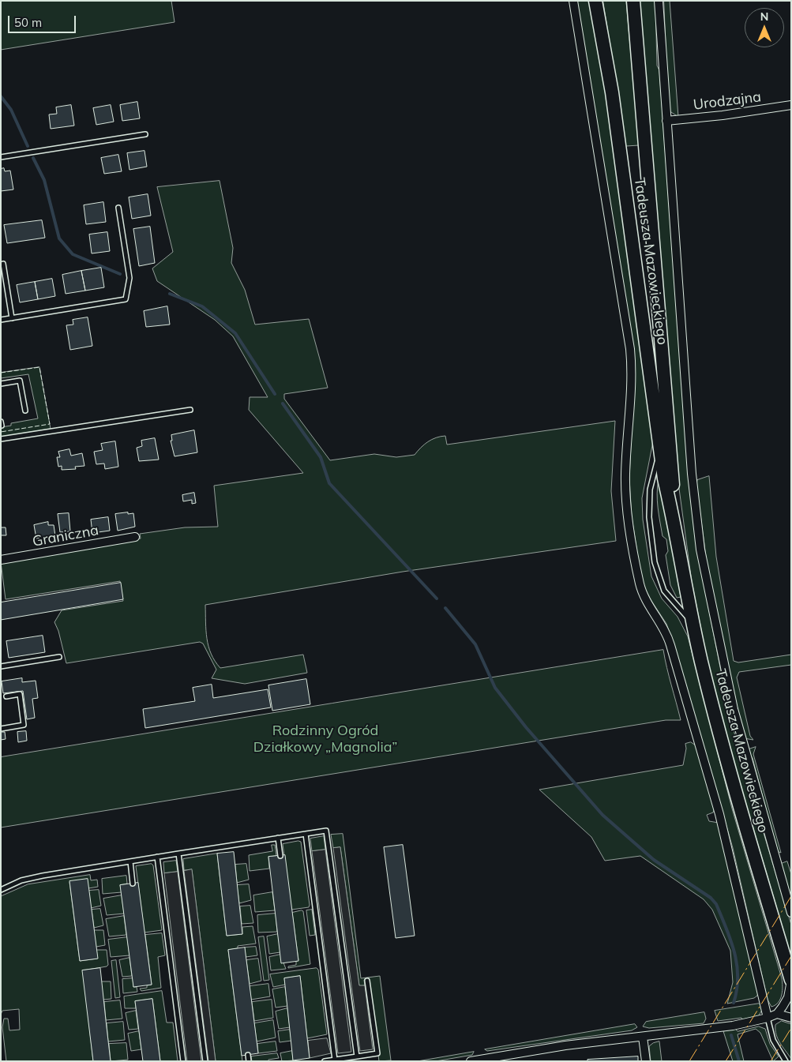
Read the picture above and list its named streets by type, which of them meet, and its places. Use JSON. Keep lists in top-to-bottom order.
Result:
{
  "streets": {
    "main road": ["Tadeusza Mazowieckiego"],
    "street": ["Urodzajna", "Graniczna"]
  },
  "parks": ["Rodzinny Ogród Działkowy „Magnolia”"],
  "scale_bar": "50 m",
  "north": "top"
}
